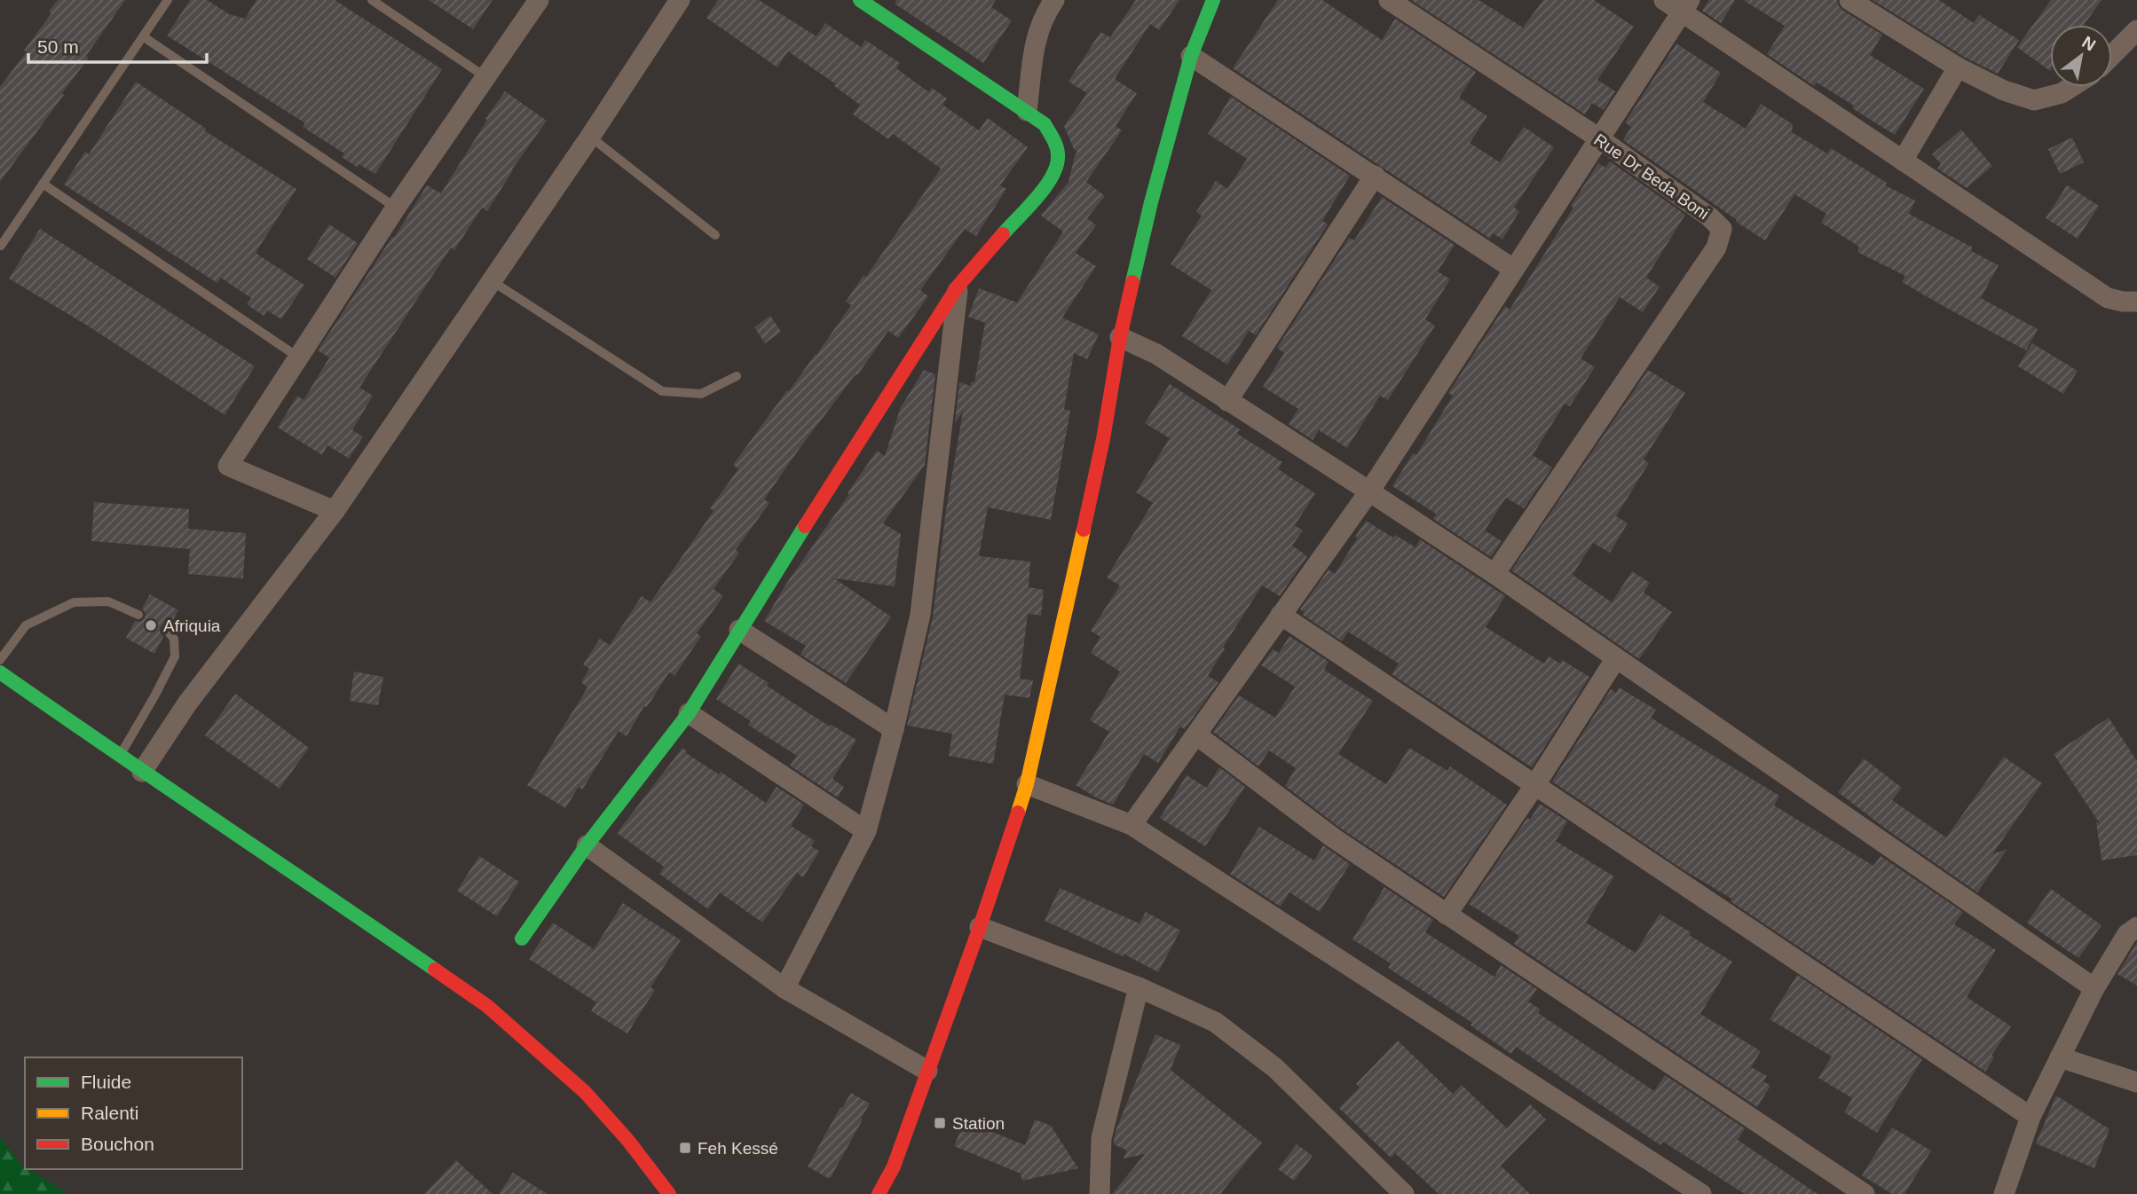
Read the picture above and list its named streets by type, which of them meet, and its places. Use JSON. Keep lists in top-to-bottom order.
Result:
{
  "streets": {
    "street": ["Rue Dr Beda Boni"]
  },
  "places": {
    "other": ["Afriquia"],
    "transit": ["Station", "Feh Kessé"]
  },
  "legend": ["Fluide", "Ralenti", "Bouchon"],
  "scale_bar": "50 m",
  "north": "top right"
}
